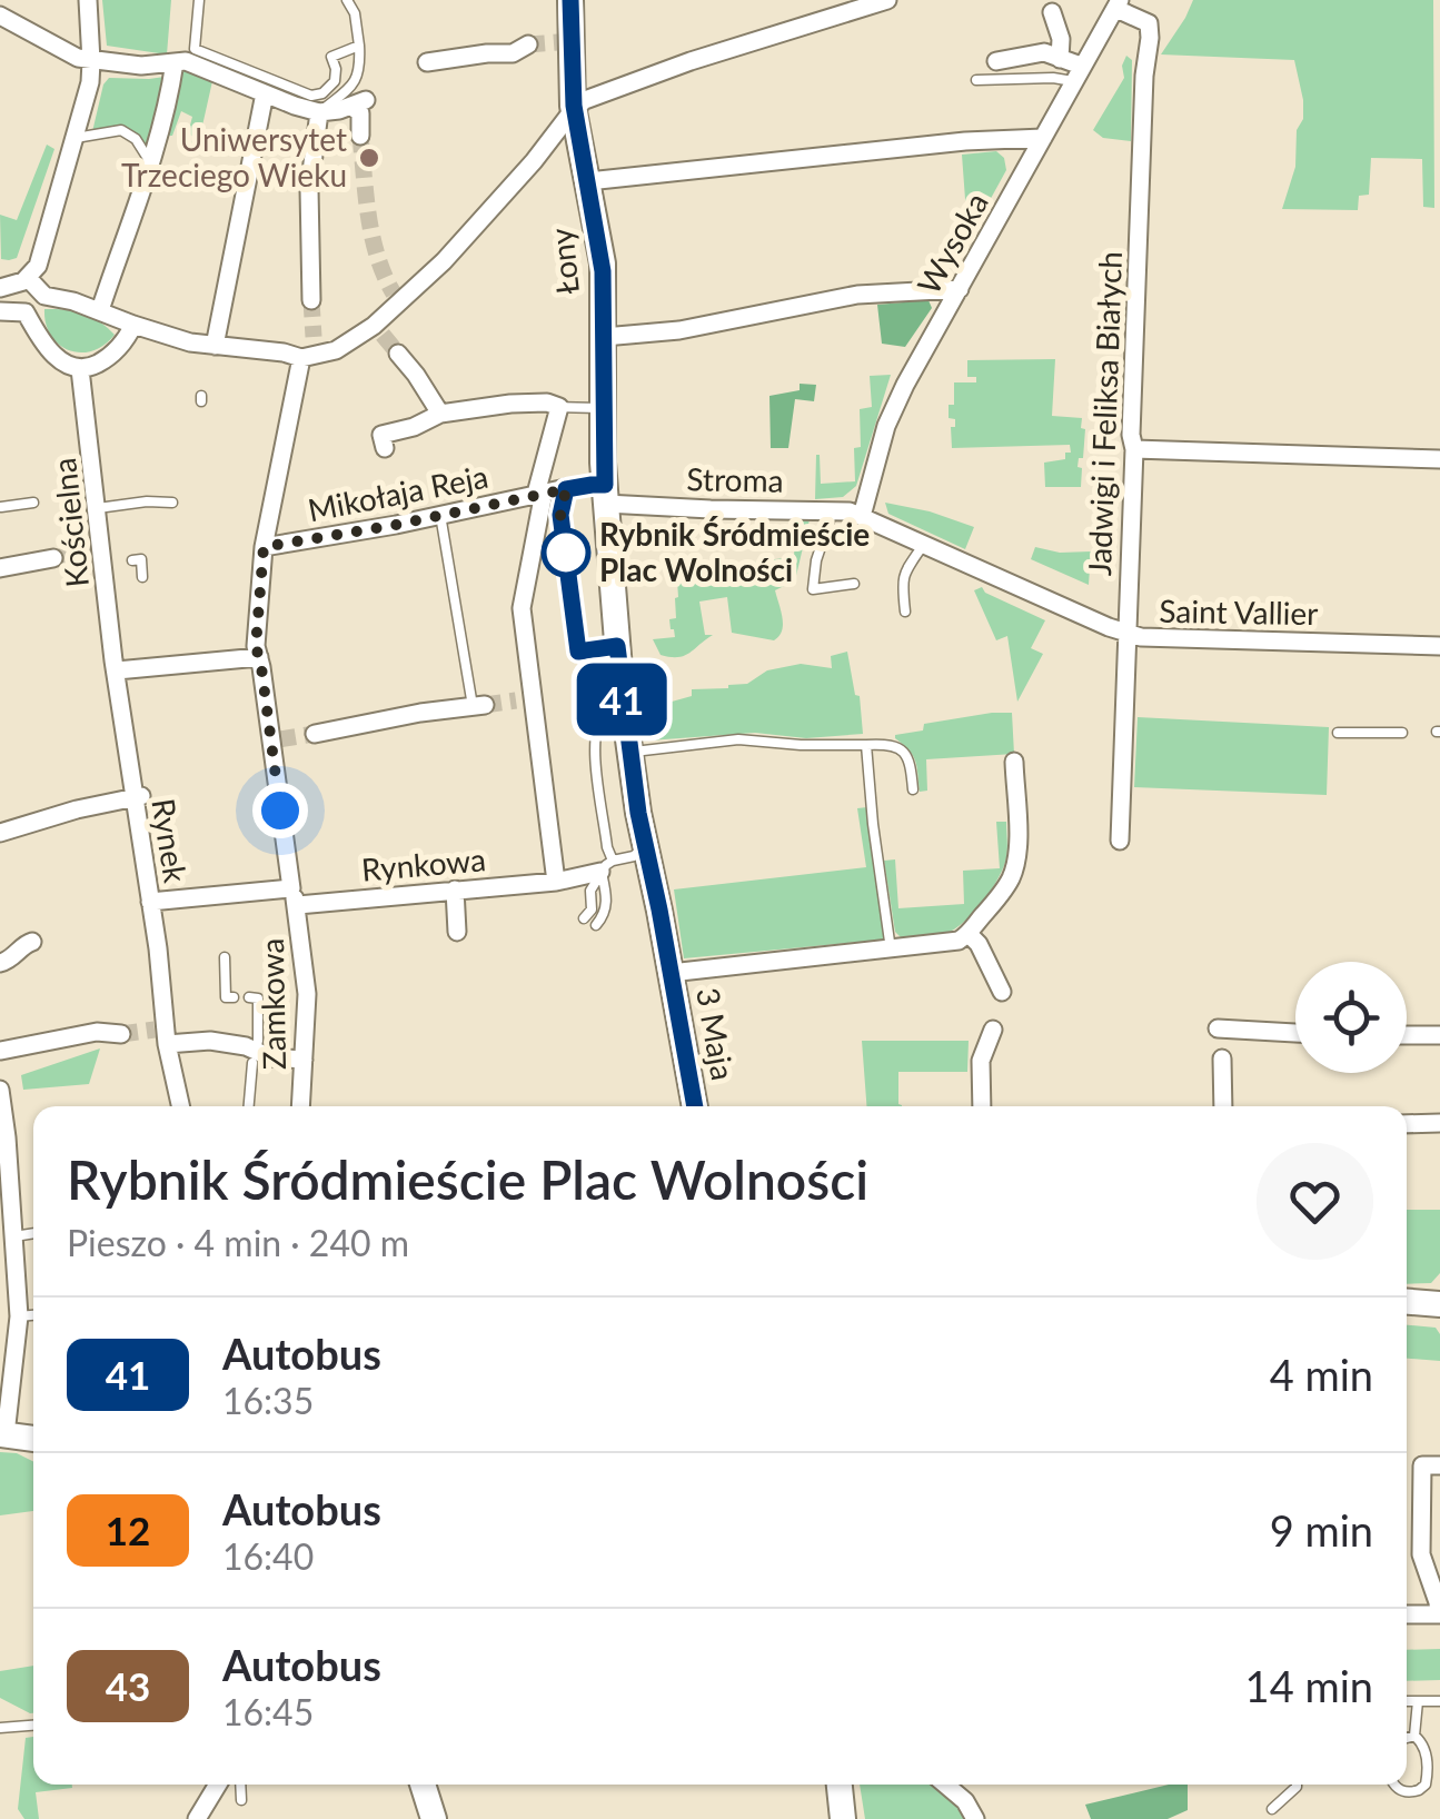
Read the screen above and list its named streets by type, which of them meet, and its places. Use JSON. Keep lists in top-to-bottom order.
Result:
{
  "streets": {
    "street": [
      "Wysoka",
      "Łony",
      "Jadwigi i Feliksa Białych",
      "Stroma",
      "Mikołaja Reja",
      "Kościelna",
      "Saint Vallier",
      "Rynek",
      "Rynkowa",
      "Zamkowa",
      "3 Maja"
    ]
  },
  "crossings": [
    ["Wysoka", "Jadwigi i Feliksa Białych"],
    ["Wysoka", "Stroma"],
    ["Wysoka", "Saint Vallier"],
    ["Łony", "Stroma"],
    ["Łony", "3 Maja"],
    ["Jadwigi i Feliksa Białych", "Saint Vallier"],
    ["Stroma", "Saint Vallier"],
    ["Kościelna", "Rynek"],
    ["Rynek", "Rynkowa"],
    ["Rynek", "Zamkowa"],
    ["Rynkowa", "Zamkowa"]
  ],
  "places": ["Uniwersytet Trzeciego Wieku", "Rybnik Śródmieście Plac Wolności"],
  "lines": ["bus line 41"],
  "page": {
    "on_map": "41",
    "heading": ["Rybnik Śródmieście Plac Wolności", "Pieszo · 4 min · 240 m"],
    "list": [
      {
        "mark": "41",
        "name": "Autobus",
        "note": "16:35",
        "value": "4 min"
      },
      {
        "mark": "12",
        "name": "Autobus",
        "note": "16:40",
        "value": "9 min"
      },
      {
        "mark": "43",
        "name": "Autobus",
        "note": "16:45",
        "value": "14 min"
      }
    ]
  }
}
